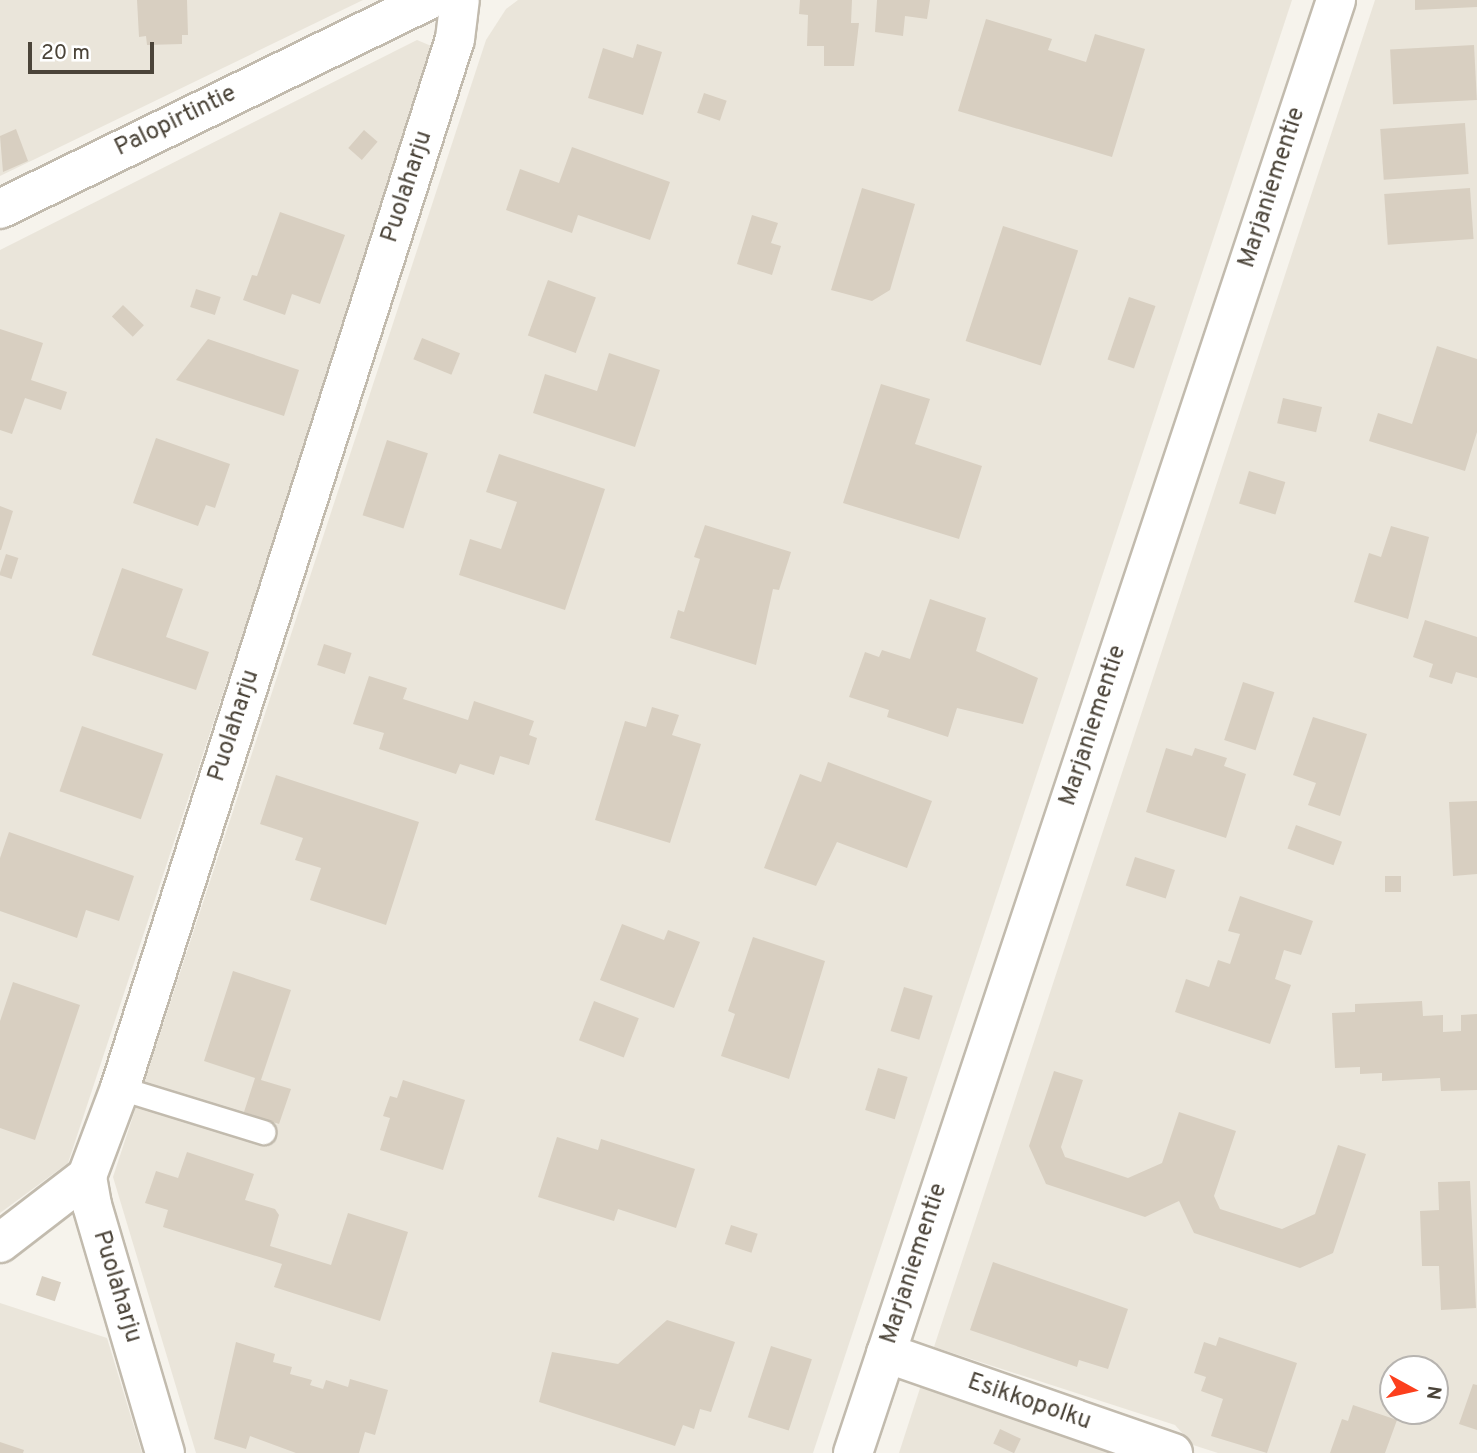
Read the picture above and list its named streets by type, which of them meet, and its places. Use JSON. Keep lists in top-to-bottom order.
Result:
{
  "streets": {
    "street": [
      "Palopirtintie",
      "Puolaharju",
      "Marjaniementie",
      "Esikkopolku"
    ]
  },
  "crossings": [
    ["Marjaniementie", "Esikkopolku"]
  ],
  "scale_bar": "20 m",
  "north": "right"
}
